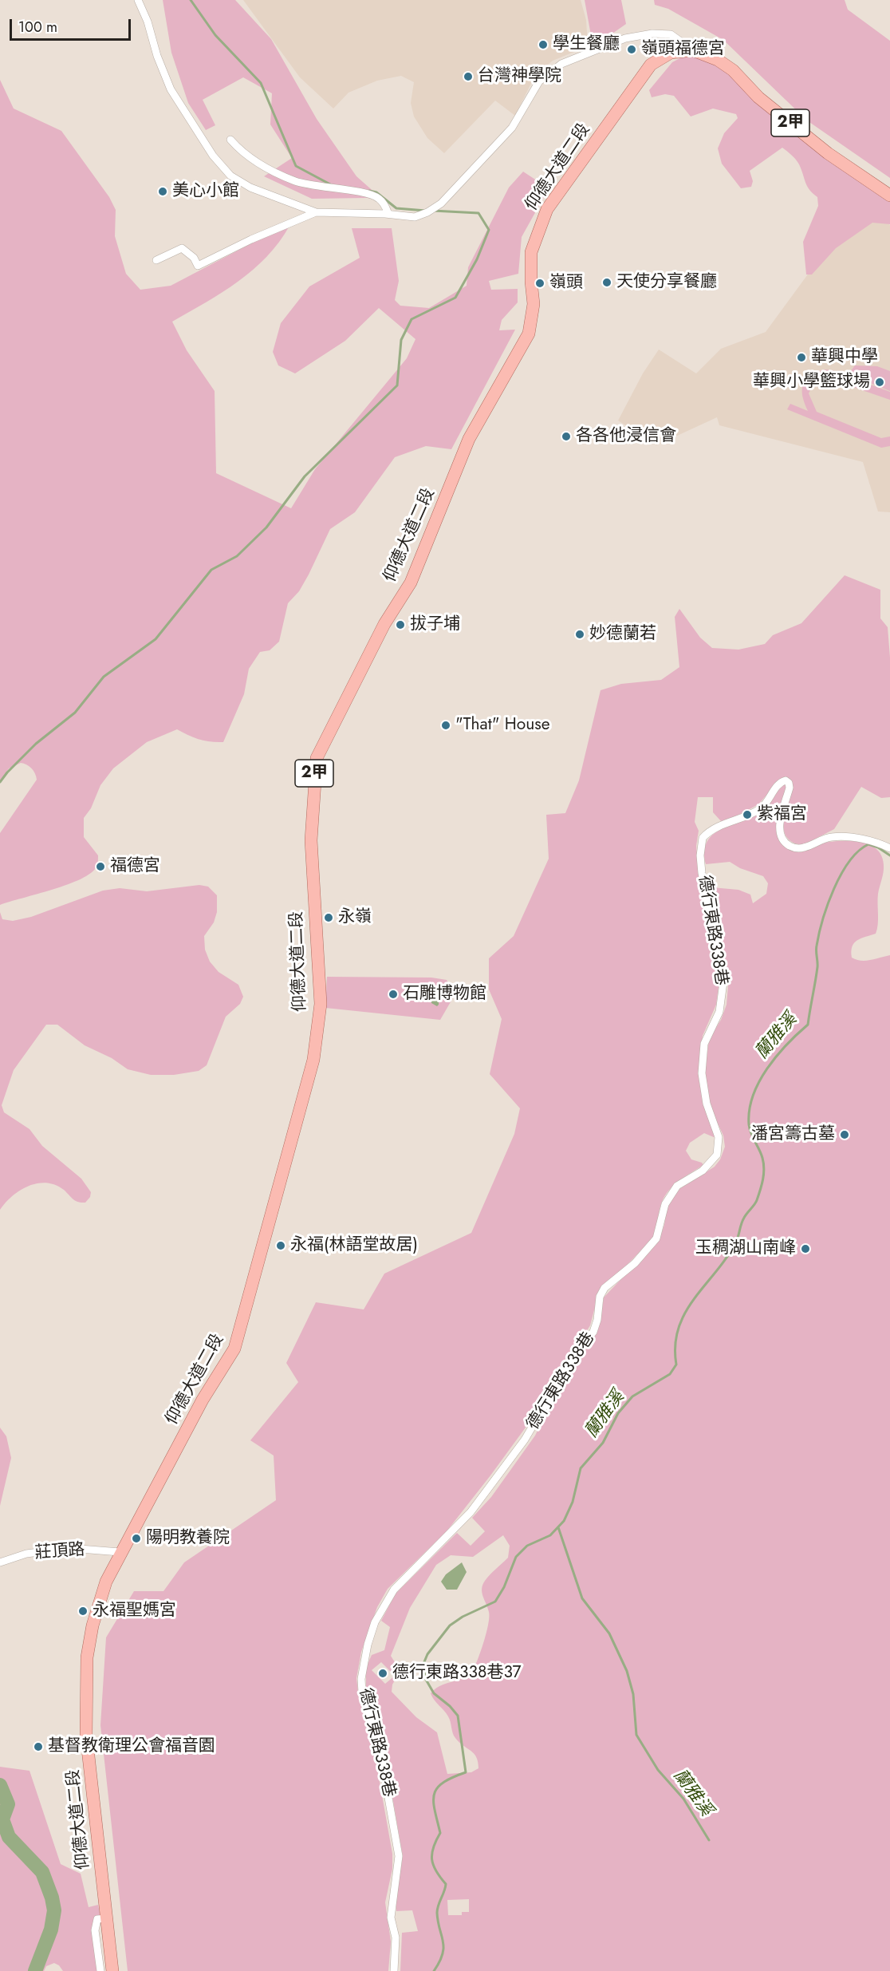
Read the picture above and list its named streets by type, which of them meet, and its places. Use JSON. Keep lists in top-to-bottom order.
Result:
{
  "streets": {
    "main road": ["2甲", "仰德大道二段"],
    "street": ["德行東路338巷", "莊頂路"]
  },
  "crossings": [
    ["2甲", "仰德大道二段"],
    ["仰德大道二段", "莊頂路"]
  ],
  "water": ["蘭雅溪"],
  "places": [
    "學生餐廳",
    "嶺頭福德宮",
    "台灣神學院",
    "美心小館",
    "天使分享餐廳",
    "嶺頭",
    "華興中學",
    "華興小學籃球場",
    "各各他浸信會",
    "拔子埔",
    "妙德蘭若",
    "\"That\" House",
    "紫福宮",
    "福德宮",
    "永嶺",
    "石雕博物館",
    "潘宮籌古墓",
    "永福(林語堂故居)",
    "玉稠湖山南峰",
    "陽明教養院",
    "永福聖媽宮",
    "德行東路338巷37",
    "基督教衛理公會福音園"
  ],
  "scale_bar": "100 m"
}
